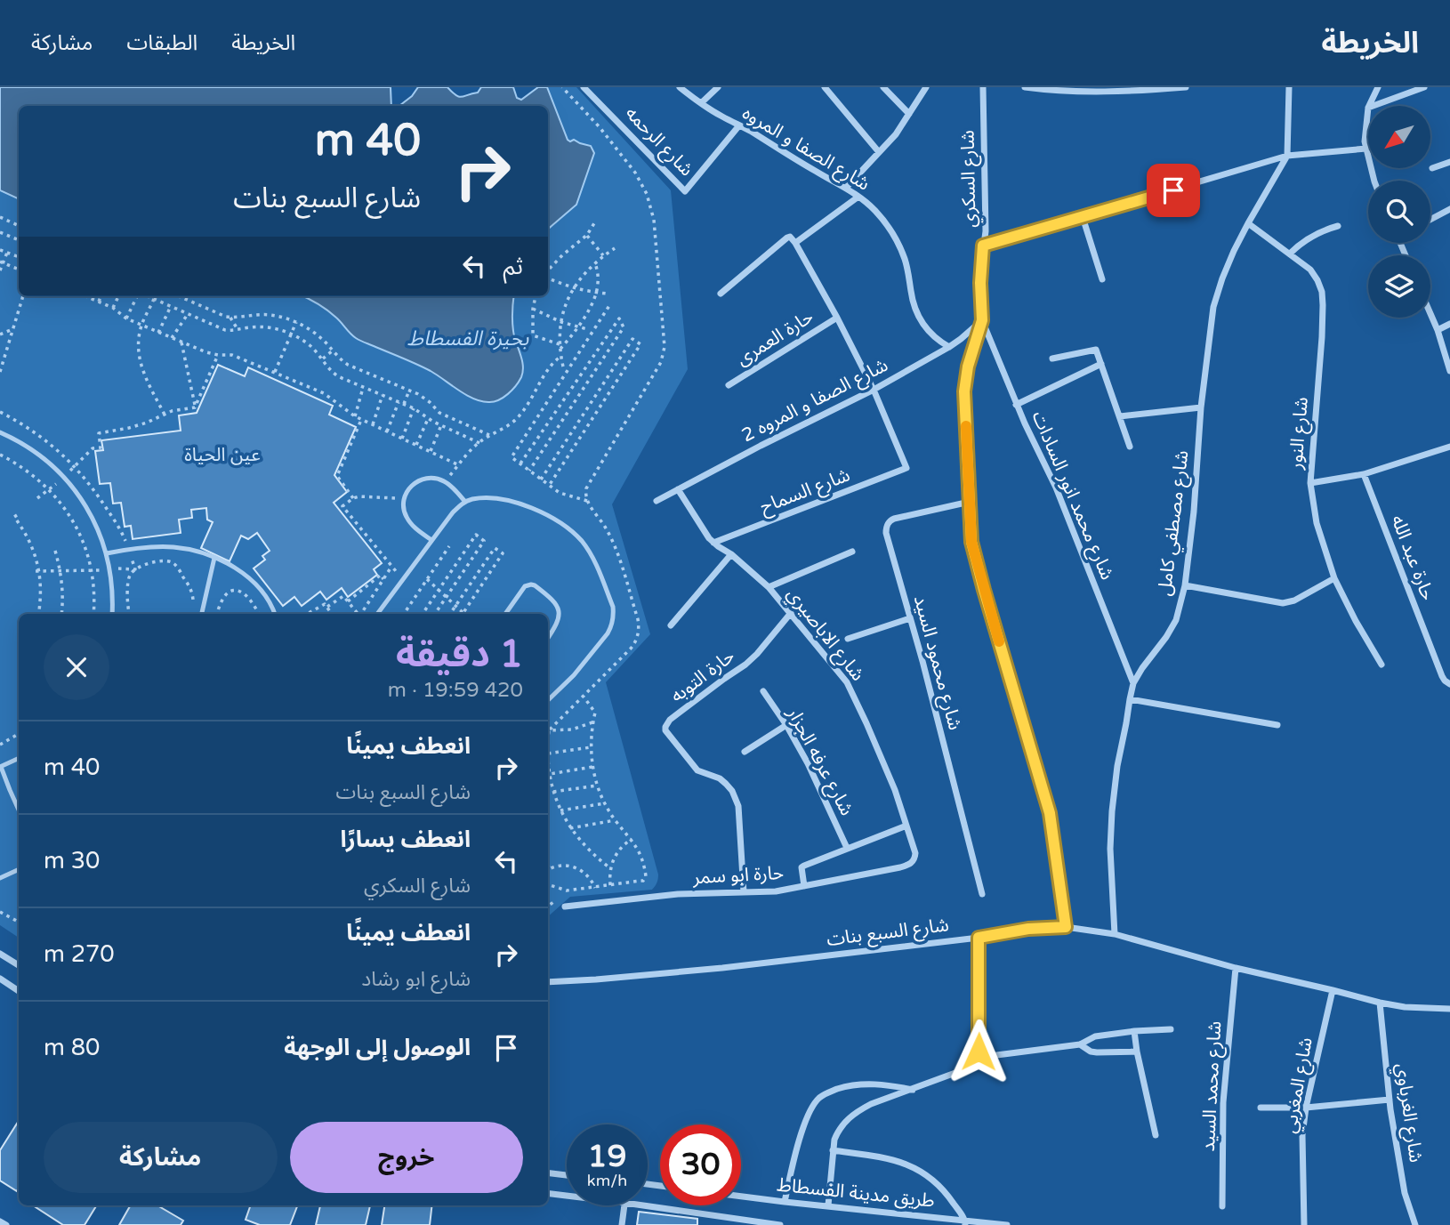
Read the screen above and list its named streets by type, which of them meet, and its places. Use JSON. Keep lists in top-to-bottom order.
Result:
{
  "streets": {
    "street": [
      "شارع الرحمه",
      "شارع الصفا و المروه",
      "شارع السكري",
      "حارة العمرى",
      "شارع الصفا و المروه 2",
      "شارع النور",
      "شارع السماح",
      "شارع محمد انور السادات",
      "شارع مصطفي كامل",
      "حارة عبد الله",
      "شارع الاباصيري",
      "شارع محمود السيد",
      "حارة التوبه",
      "شارع عرفه الجزار",
      "حارة ابو سمر",
      "شارع السبع بنات",
      "شارع المغربي",
      "شارع محمد السيد",
      "شارع الغرباوي",
      "طريق مدينة الفسطاط"
    ]
  },
  "crossings": [
    ["شارع الرحمه", "شارع الصفا و المروه"],
    ["شارع الصفا و المروه", "شارع الصفا و المروه 2"],
    ["شارع السكري", "شارع الصفا و المروه 2"],
    ["شارع السكري", "شارع محمد انور السادات"],
    ["شارع السكري", "شارع محمود السيد"],
    ["شارع السكري", "شارع السبع بنات"],
    ["شارع الصفا و المروه 2", "شارع السماح"],
    ["شارع الصفا و المروه 2", "شارع محمد انور السادات"],
    ["شارع الصفا و المروه 2", "شارع الاباصيري"],
    ["شارع النور", "شارع مصطفي كامل"],
    ["شارع السماح", "شارع الاباصيري"],
    ["شارع محمد انور السادات", "شارع مصطفي كامل"],
    ["شارع مصطفي كامل", "شارع السبع بنات"],
    ["شارع الاباصيري", "حارة التوبه"],
    ["شارع الاباصيري", "حارة ابو سمر"],
    ["حارة التوبه", "حارة ابو سمر"],
    ["شارع السبع بنات", "شارع المغربي"],
    ["شارع السبع بنات", "شارع محمد السيد"],
    ["شارع السبع بنات", "شارع الغرباوي"]
  ],
  "water": ["بحيرة الفسطاط"],
  "parks": ["عين الحياة"],
  "north": "bottom left",
  "page": {
    "header": "الخريطة",
    "nav": ["الخريطة", "الطبقات", "مشاركة"],
    "turn": ["40 m", "شارع السبع بنات"],
    "then": "ثم",
    "heading": ["1 دقيقة", "420 m · 19:59"],
    "list": [
      {
        "name": "انعطف يمينًا",
        "note": "شارع السبع بنات",
        "value": "40 m"
      },
      {
        "name": "انعطف يسارًا",
        "note": "شارع السكري",
        "value": "30 m"
      },
      {
        "name": "انعطف يمينًا",
        "note": "شارع ابو رشاد",
        "value": "270 m"
      },
      {
        "name": "الوصول إلى الوجهة",
        "value": "80 m"
      }
    ],
    "buttons": ["خروج", "مشاركة"],
    "speed": "19 km/h",
    "limit": "30"
  }
}
